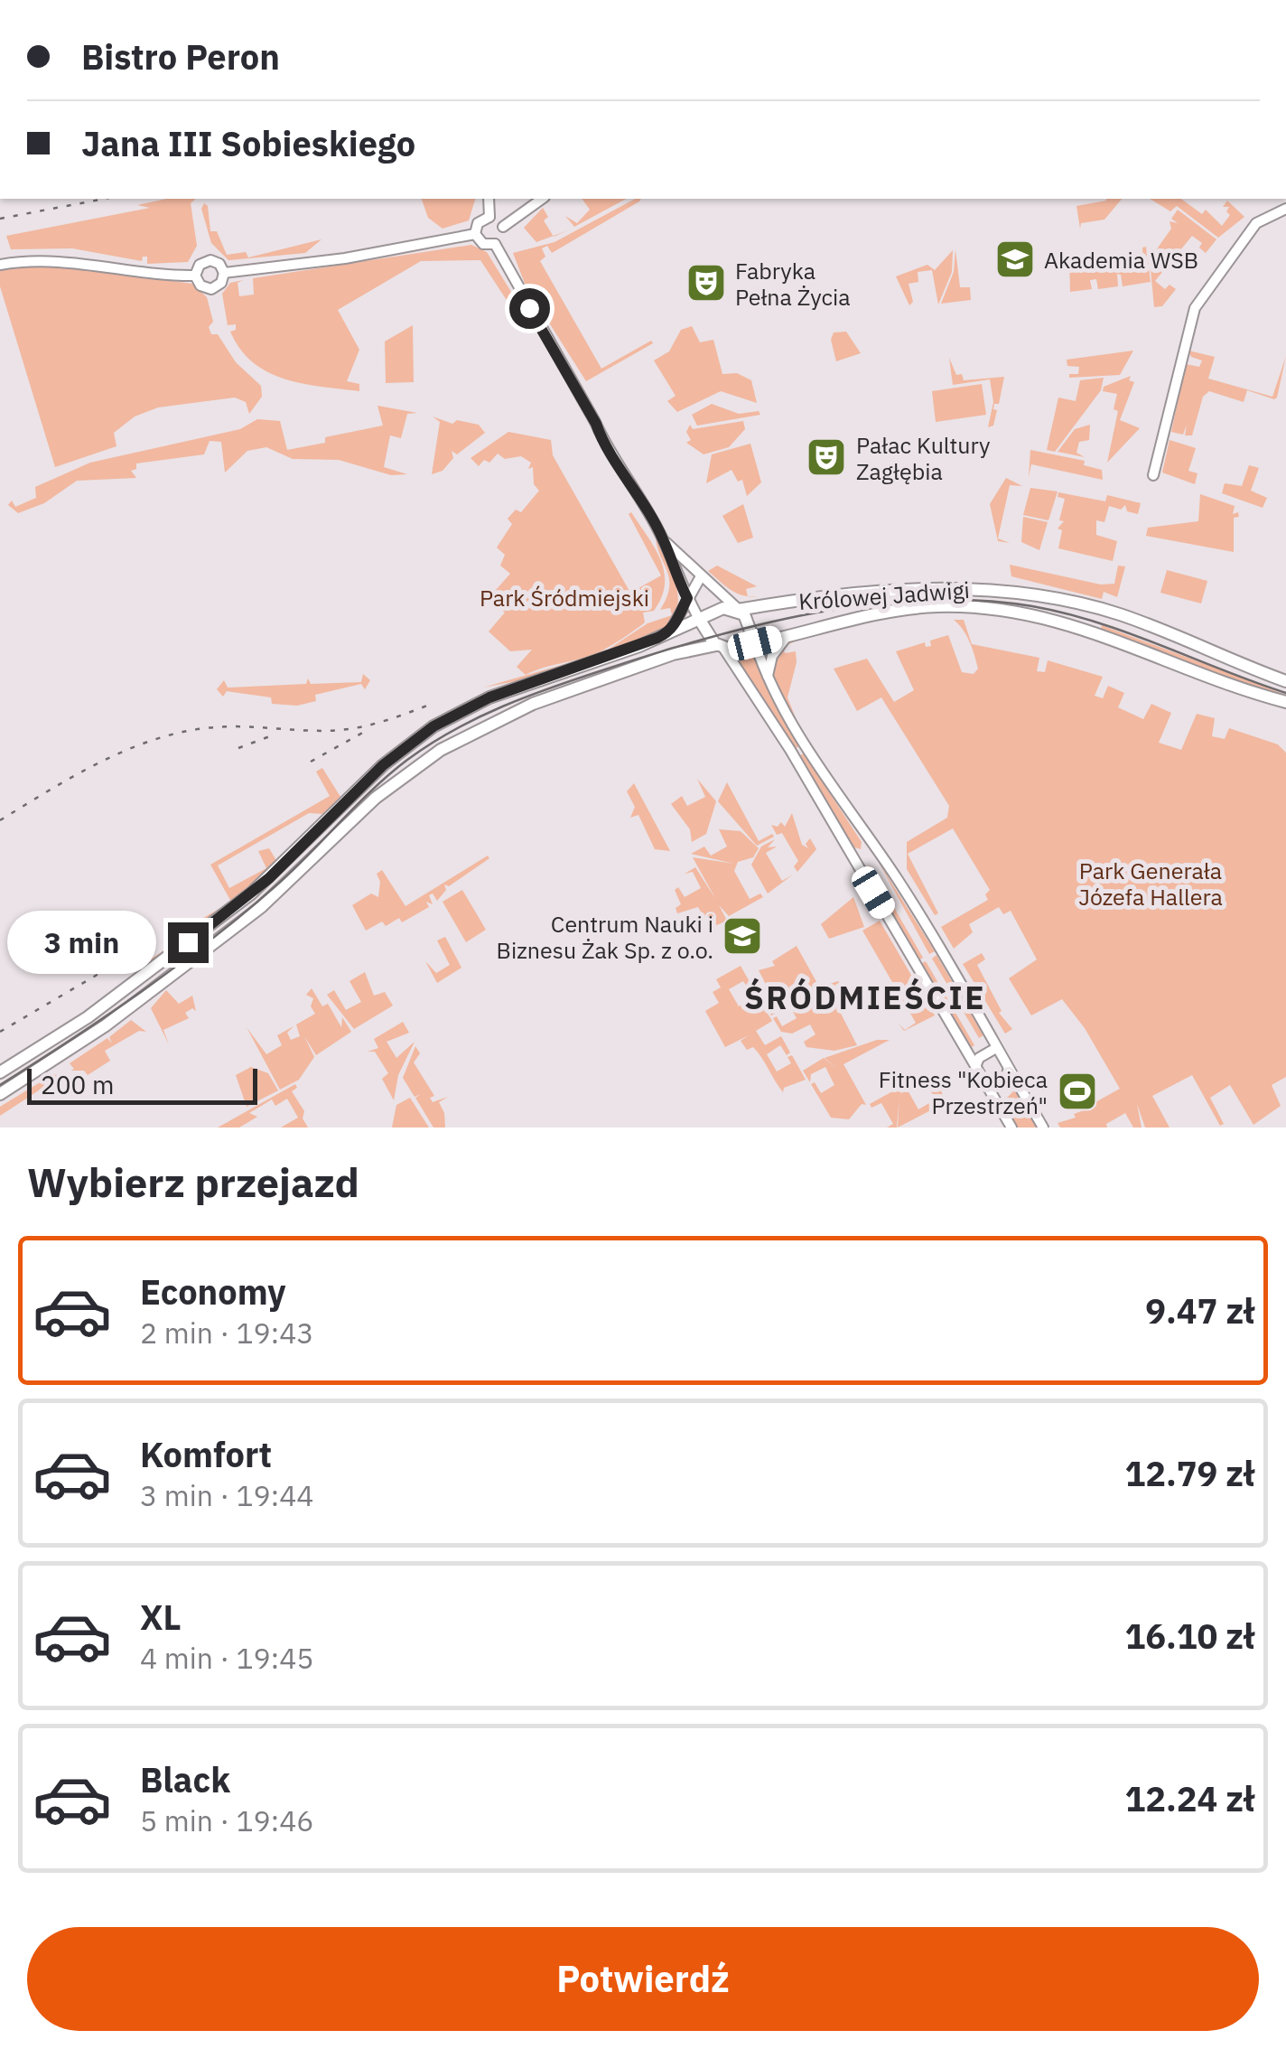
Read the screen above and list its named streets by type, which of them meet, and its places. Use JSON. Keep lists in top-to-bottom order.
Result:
{
  "streets": {
    "main road": ["Królowej Jadwigi"]
  },
  "districts": ["ŚRÓDMIEŚCIE"],
  "parks": ["Park Śródmiejski", "Park Generała Józefa Hallera"],
  "places": {
    "school or university": ["Akademia WSB", "Centrum Nauki i Biznesu Żak Sp. z o.o."],
    "theatre": ["Fabryka Pełna Życia", "Pałac Kultury Zagłębia"],
    "sports": ["Fitness \"Kobieca Przestrzeń\""]
  },
  "scale_bar": "200 m",
  "page": {
    "banner": ["Bistro Peron", "Jana III Sobieskiego"],
    "bubble": "3 min",
    "scale": "200 m",
    "heading": "Wybierz przejazd",
    "list": [
      {
        "name": "Economy",
        "note": "2 min · 19:43",
        "value": "9.47 zł"
      },
      {
        "name": "Komfort",
        "note": "3 min · 19:44",
        "value": "12.79 zł"
      },
      {
        "name": "XL",
        "note": "4 min · 19:45",
        "value": "16.10 zł"
      },
      {
        "name": "Black",
        "note": "5 min · 19:46",
        "value": "12.24 zł"
      }
    ],
    "buttons": "Potwierdź"
  }
}
